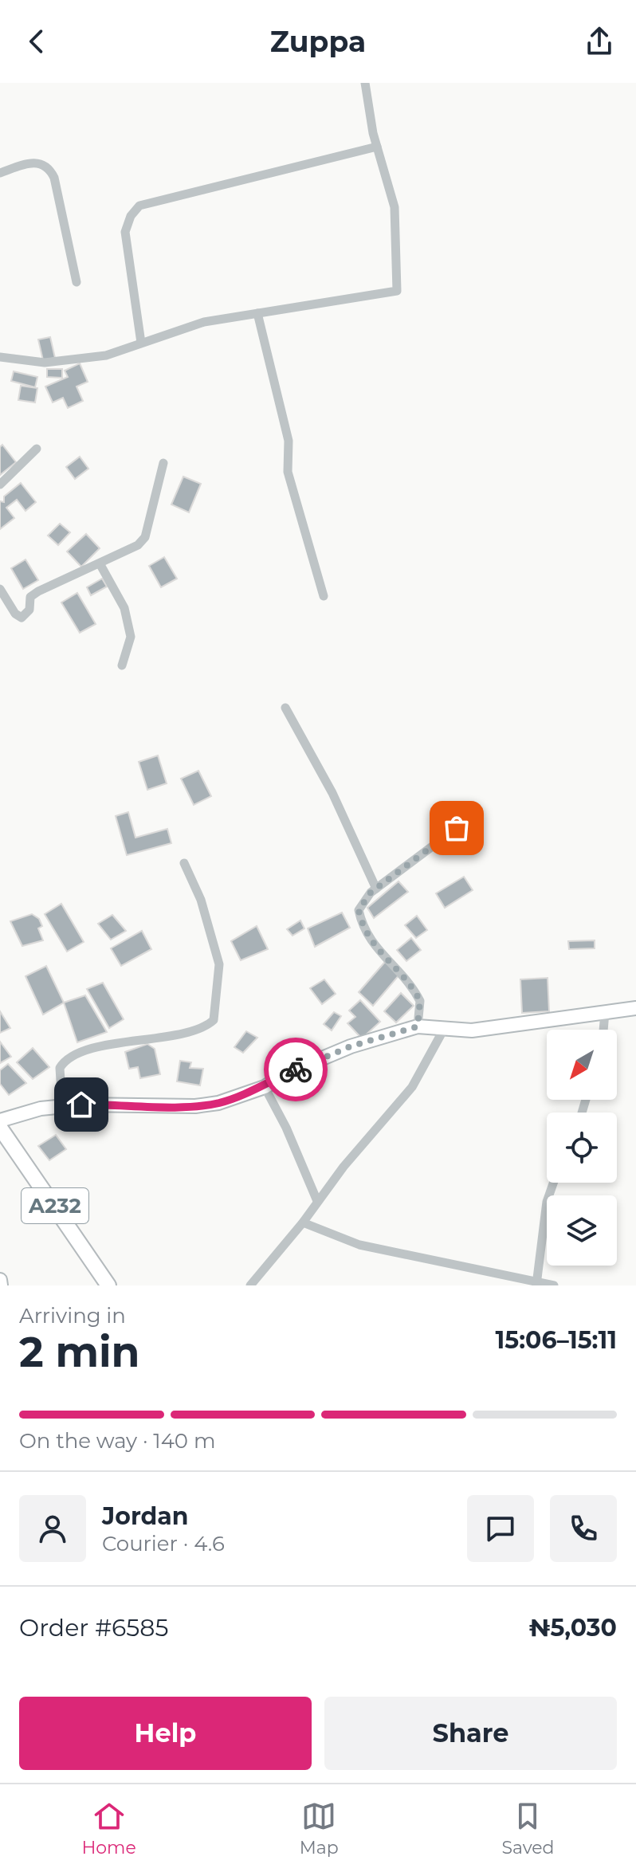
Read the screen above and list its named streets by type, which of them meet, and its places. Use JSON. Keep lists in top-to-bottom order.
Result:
{
  "streets": {
    "main road": ["A232"]
  },
  "north": "bottom left",
  "page": {
    "header": "Zuppa",
    "heading": ["2 min", "Arriving in", "15:06–15:11"],
    "panel": [
      "Jordan",
      "Courier · 4.6",
      "Order #6585",
      "₦5,030"
    ],
    "bar": "On the way · 140 m",
    "buttons": ["Help", "Share"],
    "tabs": ["Home", "Map", "Saved"]
  }
}
